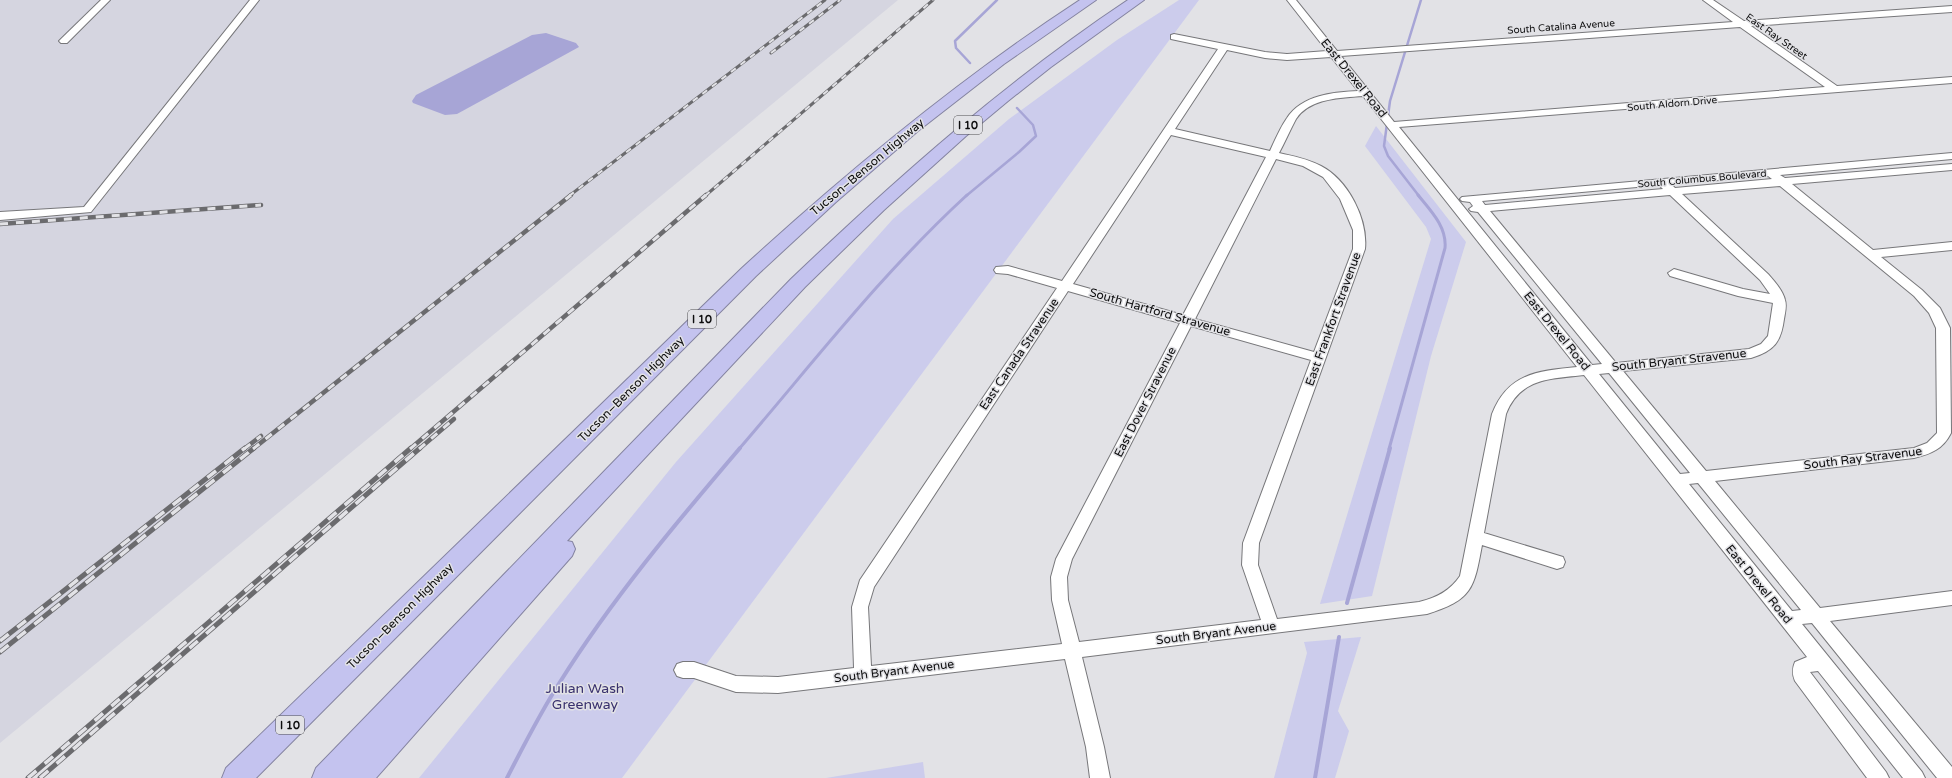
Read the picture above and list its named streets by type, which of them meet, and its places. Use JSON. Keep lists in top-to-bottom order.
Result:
{
  "streets": {
    "highway": ["I 10", "Tucson–Benson Highway"],
    "street": [
      "South Catalina Avenue",
      "East Ray Street",
      "East Drexel Road",
      "South Aldorn Drive",
      "South Columbus Boulevard",
      "South Hartford Stravenue",
      "East Frankfort Stravenue",
      "East Canada Stravenue",
      "South Bryant Stravenue",
      "East Dover Stravenue",
      "South Ray Stravenue",
      "South Bryant Avenue"
    ]
  },
  "crossings": [
    ["South Catalina Avenue", "East Ray Street"],
    ["South Catalina Avenue", "East Drexel Road"],
    ["South Catalina Avenue", "East Canada Stravenue"],
    ["East Ray Street", "South Aldorn Drive"],
    ["East Drexel Road", "South Aldorn Drive"],
    ["East Drexel Road", "South Columbus Boulevard"],
    ["East Drexel Road", "South Bryant Stravenue"],
    ["East Drexel Road", "East Dover Stravenue"],
    ["East Drexel Road", "South Ray Stravenue"],
    ["East Drexel Road", "South Bryant Avenue"],
    ["South Columbus Boulevard", "South Ray Stravenue"],
    ["South Hartford Stravenue", "East Frankfort Stravenue"],
    ["South Hartford Stravenue", "East Canada Stravenue"],
    ["South Hartford Stravenue", "East Dover Stravenue"],
    ["East Frankfort Stravenue", "East Canada Stravenue"],
    ["East Frankfort Stravenue", "East Dover Stravenue"],
    ["East Frankfort Stravenue", "South Bryant Avenue"],
    ["East Canada Stravenue", "South Bryant Avenue"],
    ["South Bryant Stravenue", "South Bryant Avenue"],
    ["East Dover Stravenue", "South Bryant Avenue"]
  ],
  "parks": ["Julian Wash Greenway"]
}
